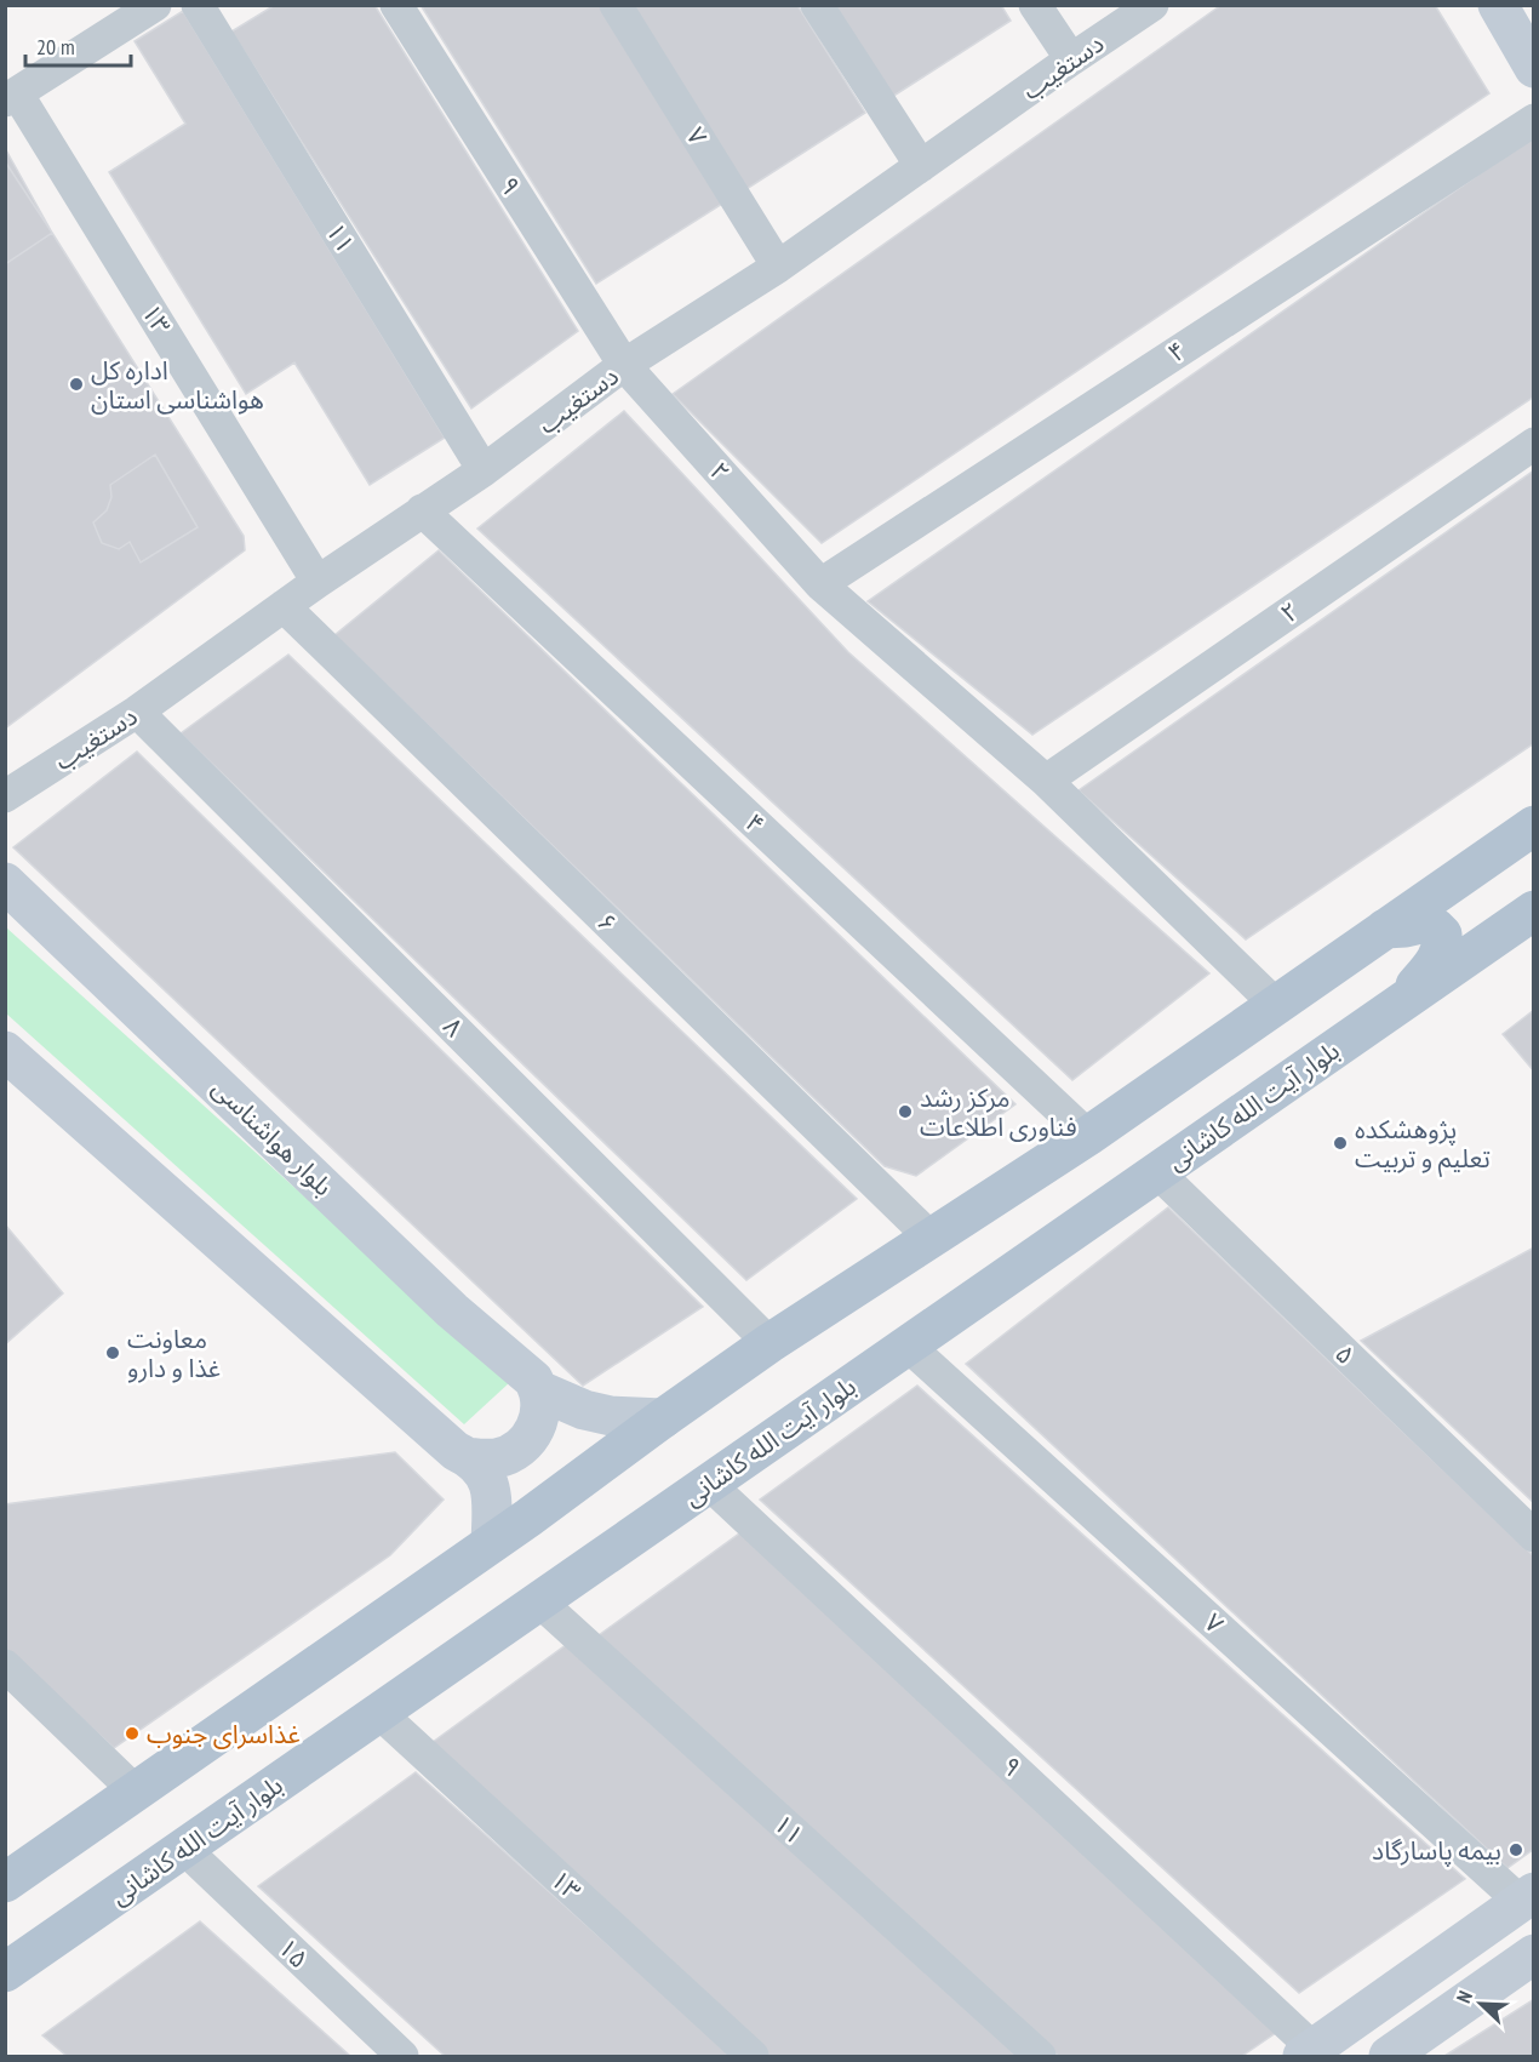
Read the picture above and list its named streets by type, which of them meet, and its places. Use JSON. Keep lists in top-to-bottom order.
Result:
{
  "streets": {
    "main road": ["بلوار آیت الله کاشانی", "بلوار هواشناسی"],
    "street": [
      "دستغیب",
      "۷",
      "۹",
      "۱۱",
      "۱۳",
      "۴",
      "۲",
      "۶",
      "۸",
      "۵",
      "۱۵"
    ]
  },
  "crossings": [
    ["دستغیب", "۷"],
    ["دستغیب", "۹"],
    ["دستغیب", "۱۱"],
    ["دستغیب", "۱۳"],
    ["دستغیب", "۴"],
    ["دستغیب", "۲"],
    ["دستغیب", "۶"],
    ["دستغیب", "۸"],
    ["۷", "بلوار آیت الله کاشانی"],
    ["۹", "۲"],
    ["۹", "بلوار آیت الله کاشانی"],
    ["۱۱", "بلوار آیت الله کاشانی"],
    ["۱۳", "بلوار آیت الله کاشانی"],
    ["۴", "۲"],
    ["بلوار آیت الله کاشانی", "۵"],
    ["بلوار آیت الله کاشانی", "۱۵"]
  ],
  "places": [
    "اداره کل هواشناسی استان",
    "مرکز رشد فناوری اطلاعات",
    "پژوهشکده تعلیم و تربیت",
    "معاونت غذا و دارو",
    "غذاسرای جنوب",
    "بیمه پاسارگاد"
  ],
  "scale_bar": "20 m",
  "north": "top left"
}
